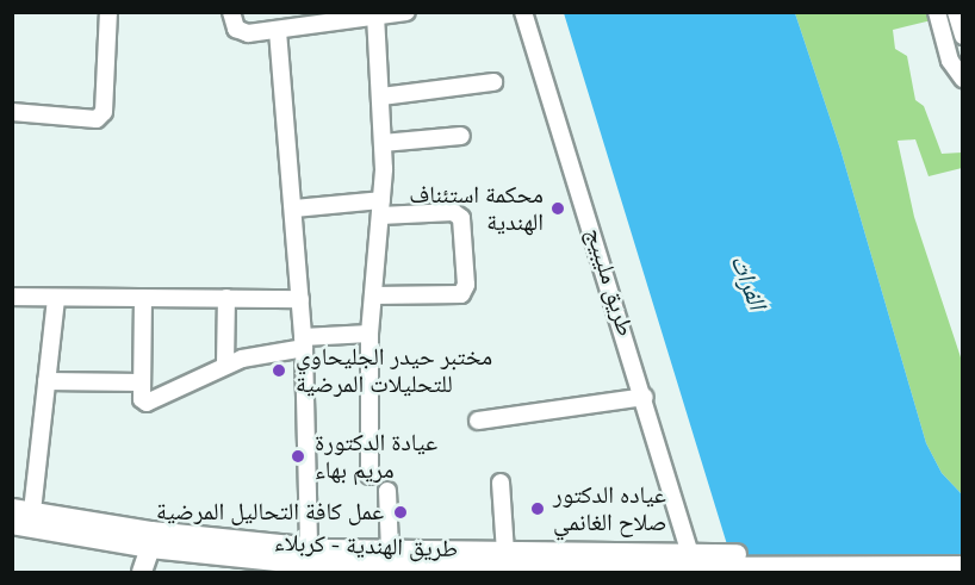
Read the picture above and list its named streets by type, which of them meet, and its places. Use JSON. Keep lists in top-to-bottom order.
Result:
{
  "streets": {
    "main road": ["طريق الهندية - كربلاء"],
    "street": ["طريق مليبيج"]
  },
  "crossings": [
    ["طريق مليبيج", "طريق الهندية - كربلاء"]
  ],
  "water": ["الفرات"],
  "places": [
    "محكمة استئناف الهندية",
    "مختبر حيدر الجليحاوي للتحليلات المرضية",
    "عيادة الدكتورة مريم بهاء",
    "عياده الدكتور صلاح الغانمي",
    "عمل كافة التحاليل المرضية"
  ]
}
